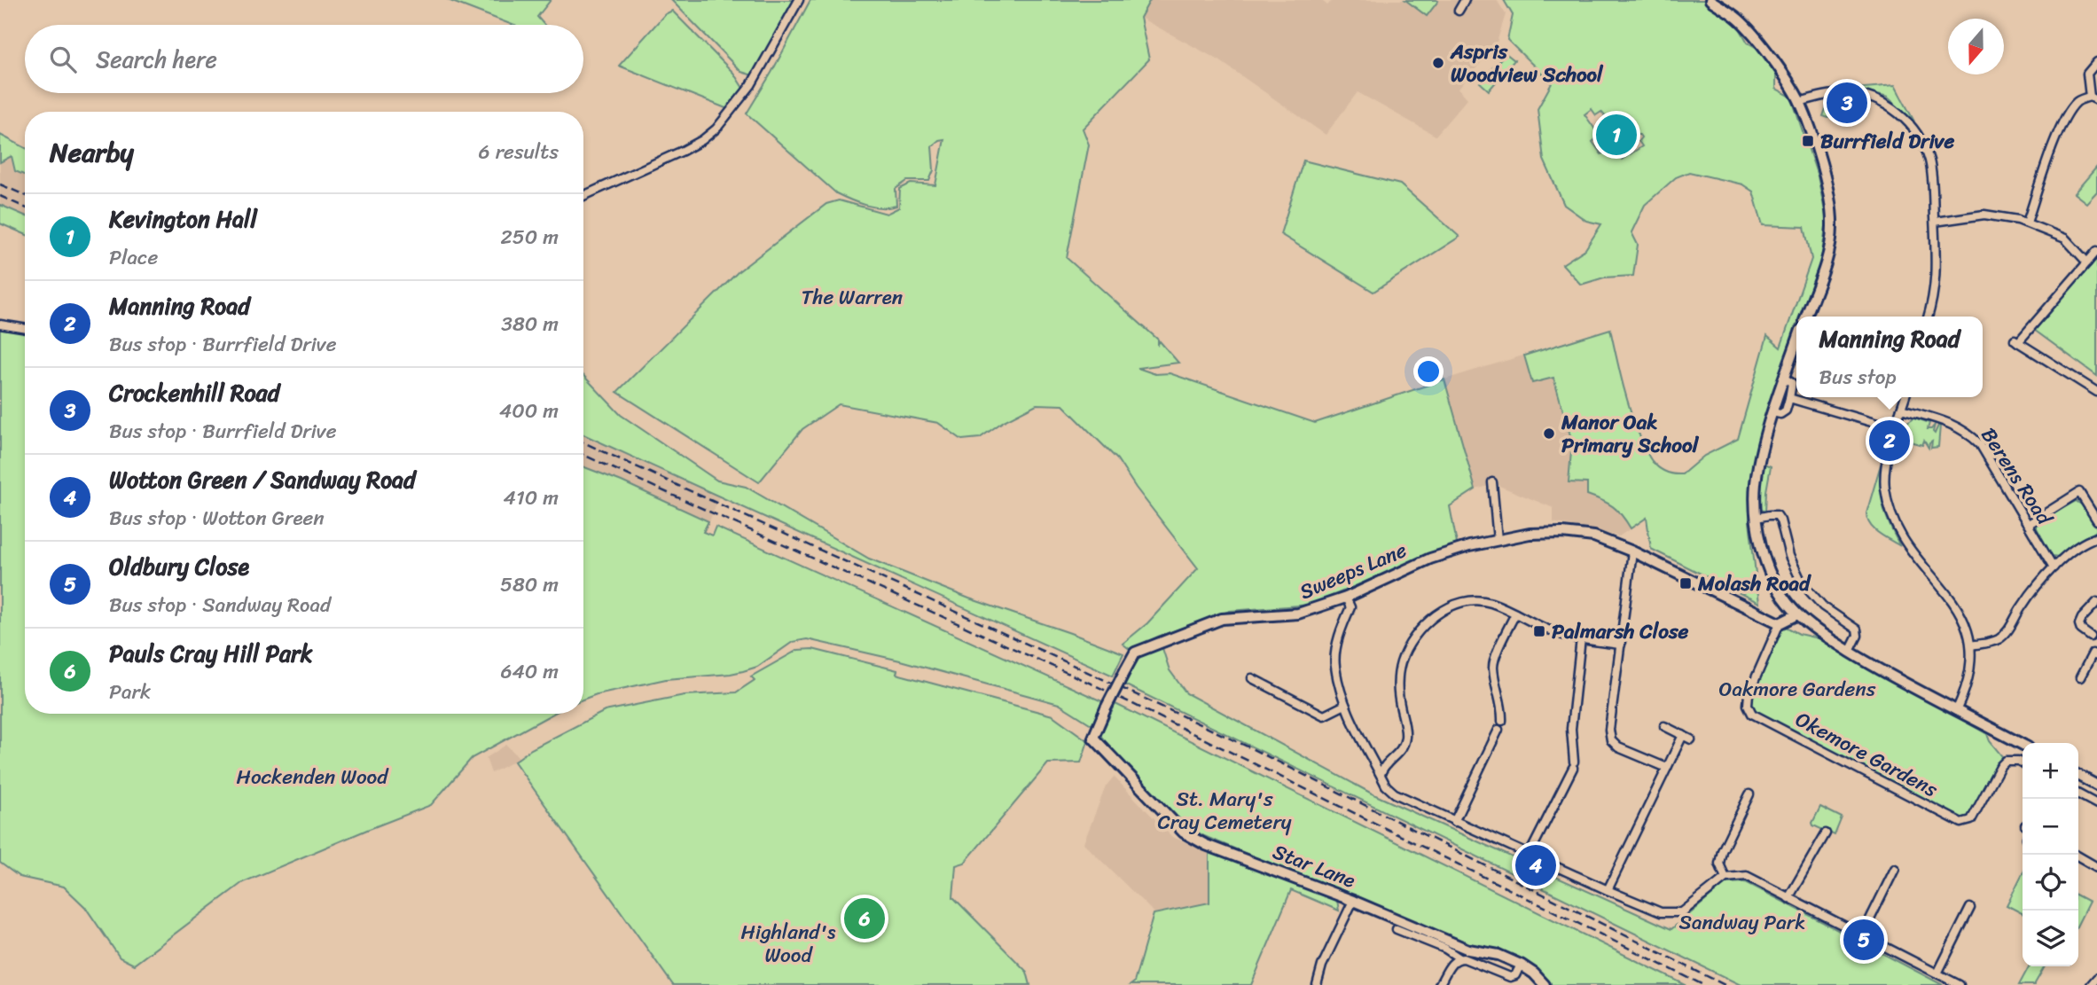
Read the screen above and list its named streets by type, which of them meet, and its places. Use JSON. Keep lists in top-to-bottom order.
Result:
{
  "streets": {
    "street": [
      "Berens Road",
      "Sweeps Lane",
      "Okemore Gardens",
      "Star Lane"
    ]
  },
  "crossings": [
    ["Sweeps Lane", "Okemore Gardens"],
    ["Sweeps Lane", "Star Lane"]
  ],
  "parks": [
    "The Warren",
    "Oakmore Gardens",
    "Hockenden Wood",
    "St. Mary's Cray Cemetery",
    "Sandway Park",
    "Highland's Wood"
  ],
  "places": {
    "other": ["Aspris Woodview School", "Manor Oak Primary School"],
    "transit": ["Burrfield Drive", "Molash Road", "Palmarsh Close"]
  },
  "north": "bottom",
  "page": {
    "search": "Search here",
    "pins": [
      "3",
      "1",
      "2",
      "4",
      "6",
      "5"
    ],
    "heading": ["Nearby", "6 results"],
    "list": [
      {
        "mark": "1",
        "name": "Kevington Hall",
        "note": "Place",
        "value": "250 m"
      },
      {
        "mark": "2",
        "name": "Manning Road",
        "note": "Bus stop · Burrfield Drive",
        "value": "380 m"
      },
      {
        "mark": "3",
        "name": "Crockenhill Road",
        "note": "Bus stop · Burrfield Drive",
        "value": "400 m"
      },
      {
        "mark": "4",
        "name": "Wotton Green / Sandway Road",
        "note": "Bus stop · Wotton Green",
        "value": "410 m"
      },
      {
        "mark": "5",
        "name": "Oldbury Close",
        "note": "Bus stop · Sandway Road",
        "value": "580 m"
      },
      {
        "mark": "6",
        "name": "Pauls Cray Hill Park",
        "note": "Park",
        "value": "640 m"
      }
    ],
    "popup": ["Manning Road", "Bus stop"],
    "map_buttons": ["+", "−"]
  }
}
